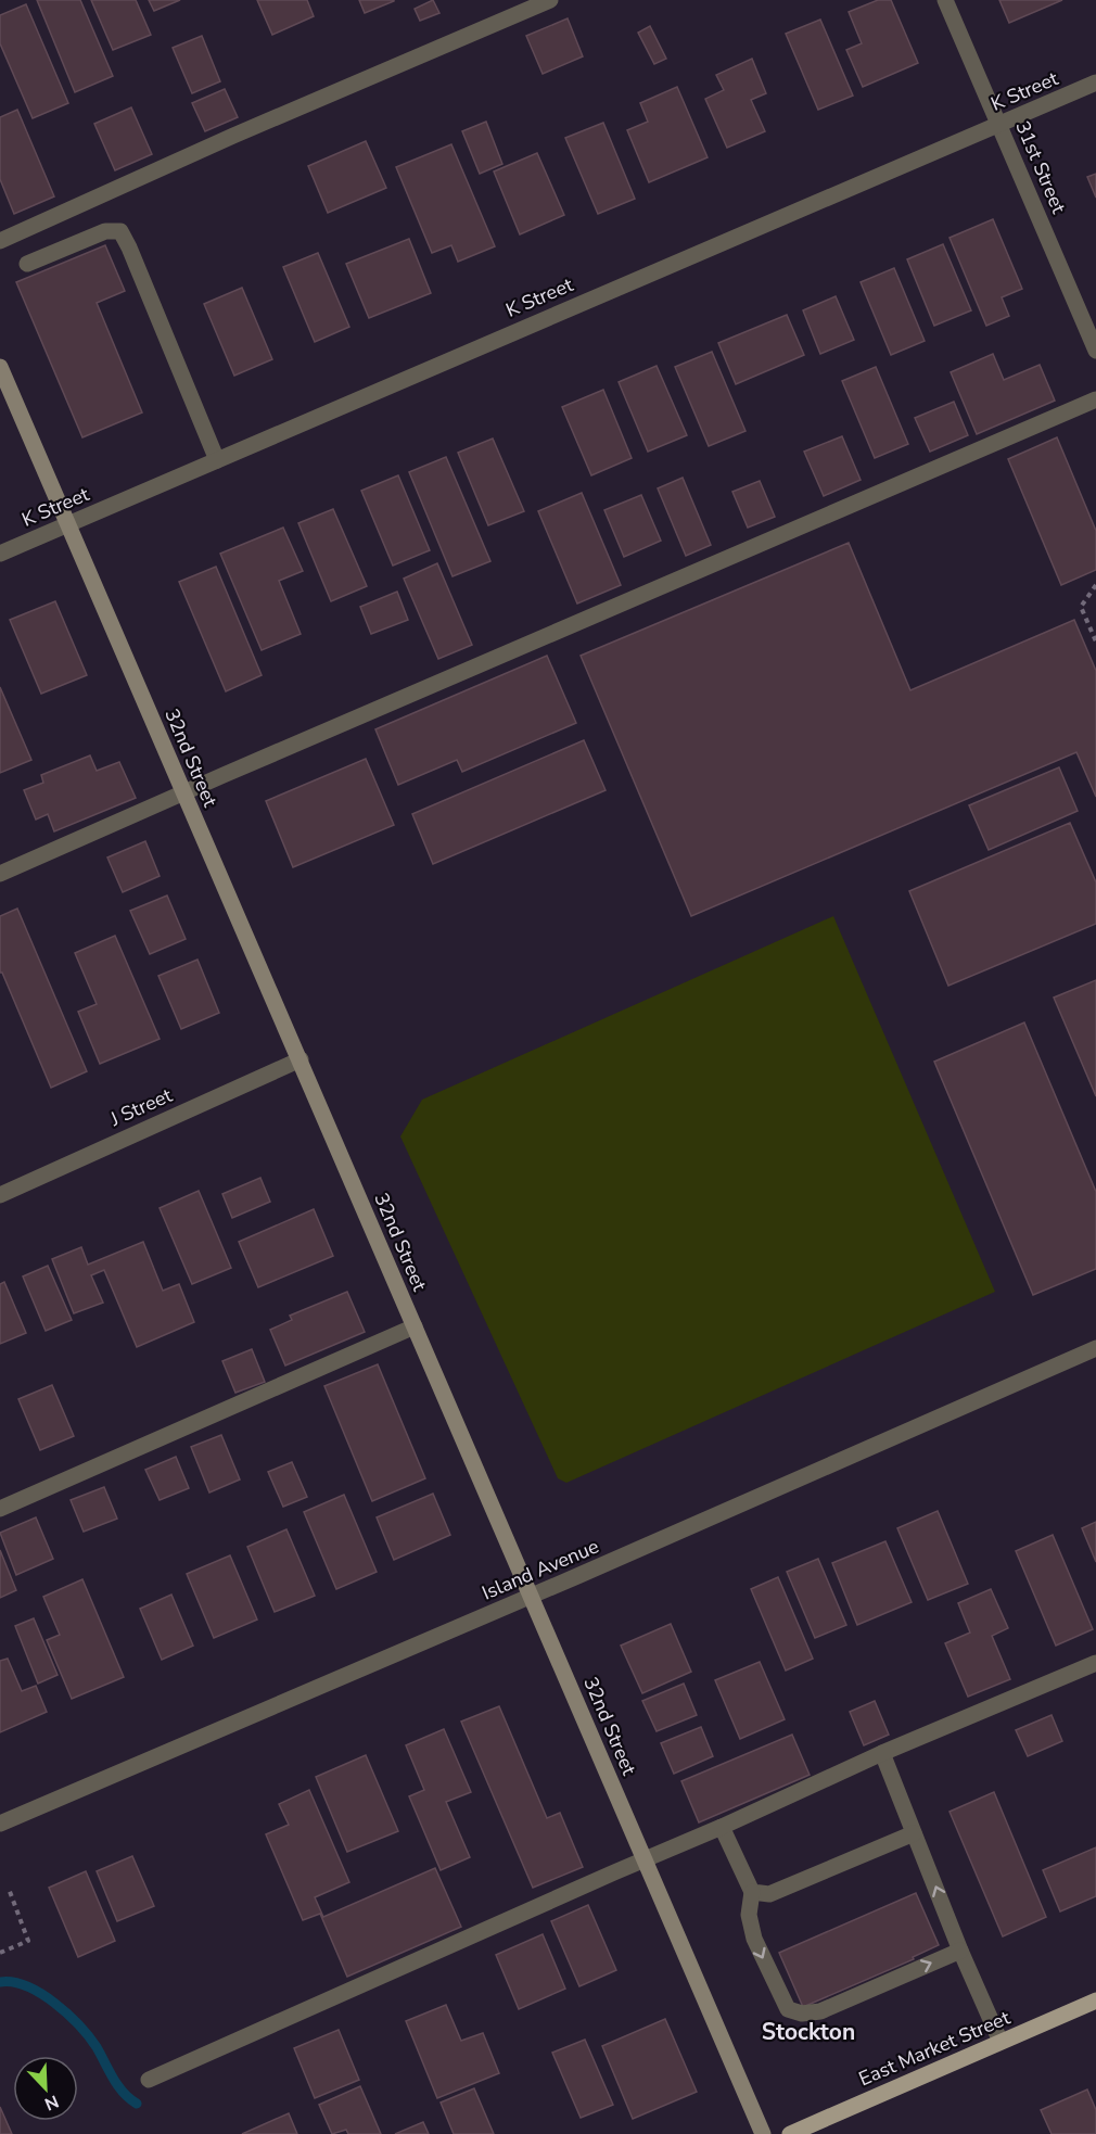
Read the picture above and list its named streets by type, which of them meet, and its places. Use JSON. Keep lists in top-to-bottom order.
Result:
{
  "streets": {
    "main road": ["32nd Street", "East Market Street"],
    "street": [
      "K Street",
      "31st Street",
      "J Street",
      "Island Avenue"
    ]
  },
  "crossings": [
    ["K Street", "31st Street"],
    ["K Street", "32nd Street"],
    ["32nd Street", "J Street"],
    ["32nd Street", "Island Avenue"]
  ],
  "districts": ["Stockton"],
  "north": "bottom right"
}
